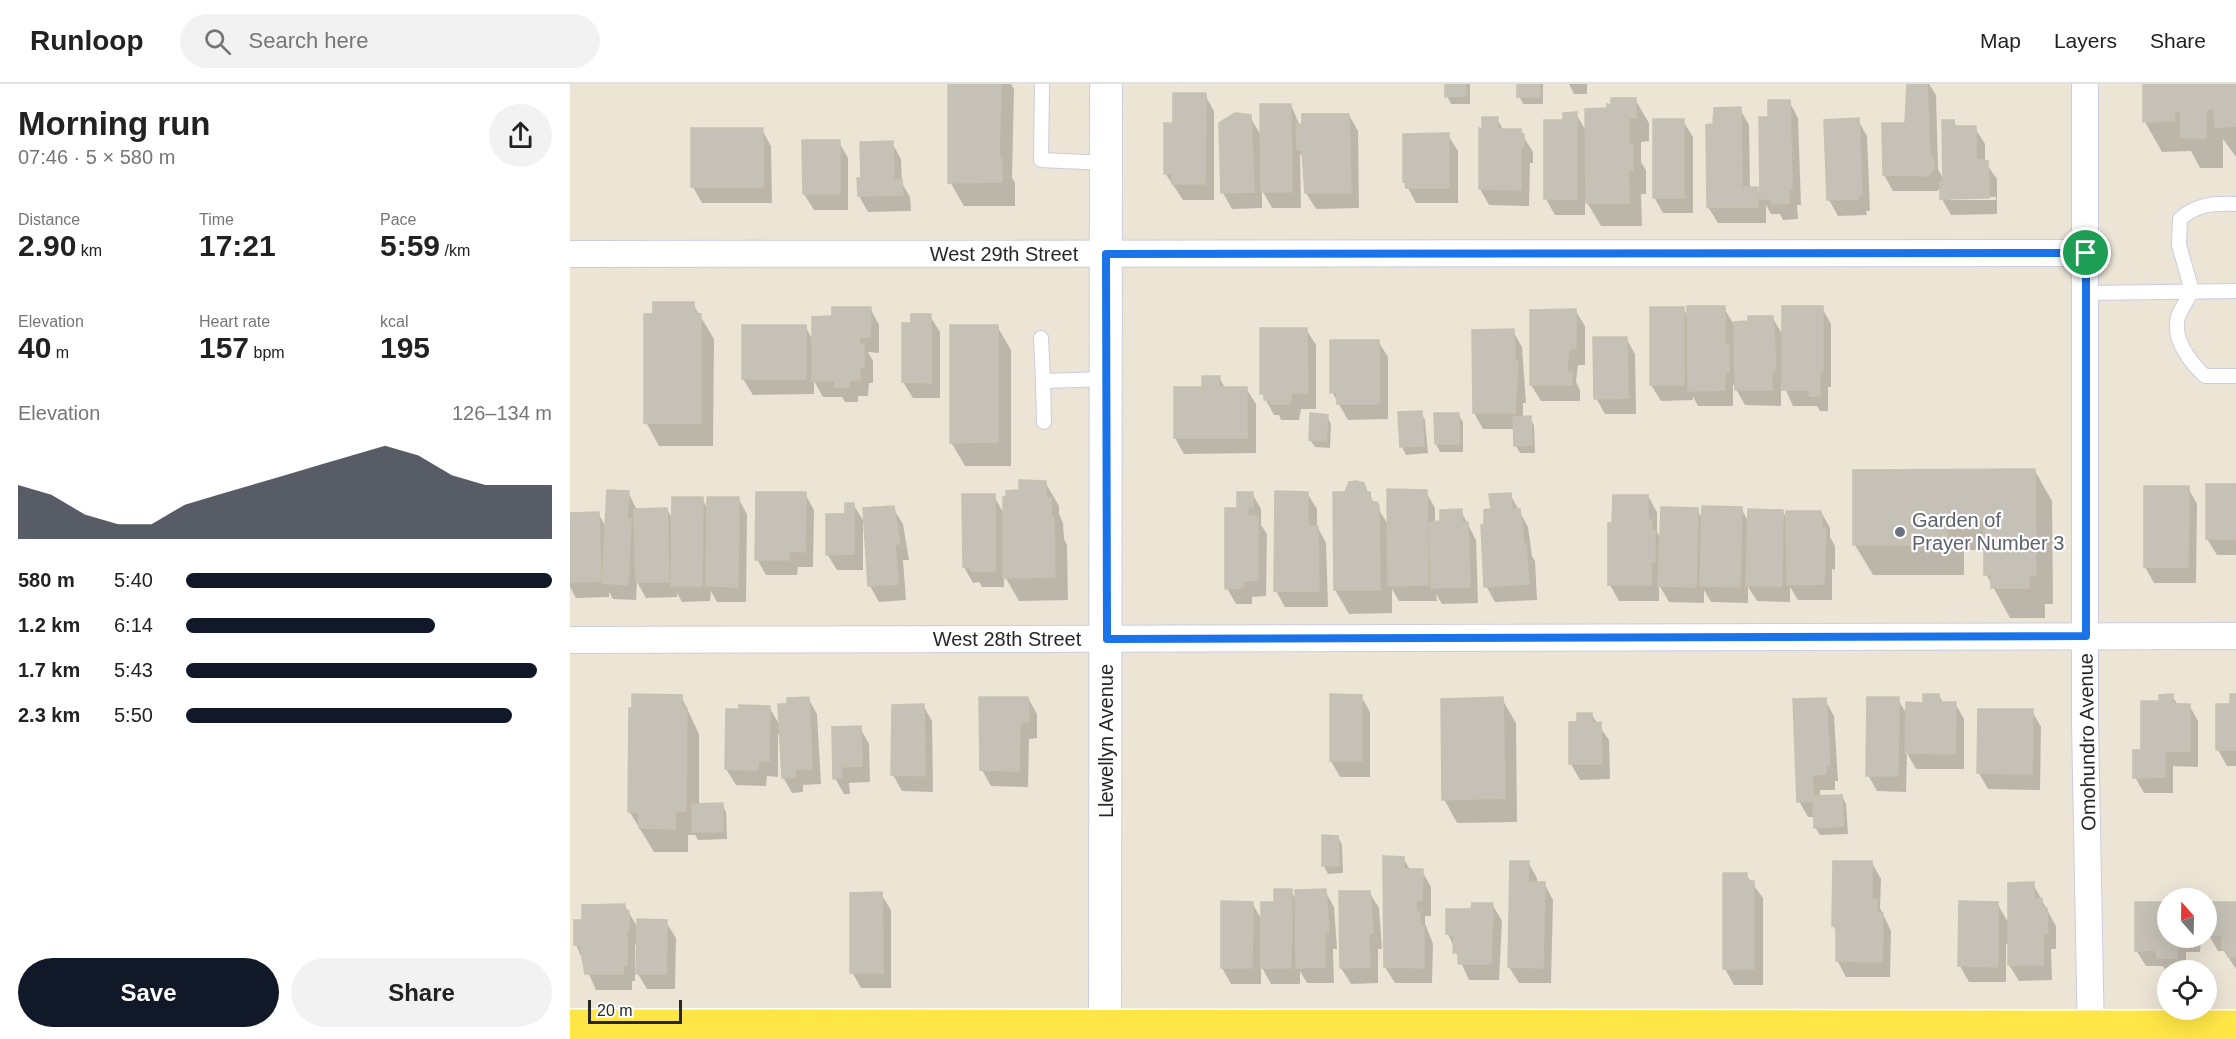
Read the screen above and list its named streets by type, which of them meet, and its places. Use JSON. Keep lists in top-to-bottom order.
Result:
{
  "streets": {
    "street": [
      "West 29th Street",
      "West 28th Street",
      "Llewellyn Avenue",
      "Omohundro Avenue"
    ]
  },
  "crossings": [
    ["West 29th Street", "Llewellyn Avenue"],
    ["West 29th Street", "Omohundro Avenue"],
    ["West 28th Street", "Llewellyn Avenue"],
    ["West 28th Street", "Omohundro Avenue"]
  ],
  "places": ["Garden of Prayer Number 3"],
  "scale_bar": "20 m",
  "north": "top",
  "page": {
    "header": "Runloop",
    "search": "Search here",
    "nav": ["Map", "Layers", "Share"],
    "heading": ["Morning run", "07:46 · 5 × 580 m"],
    "stats": [
      ["Distance", "2.90 km"],
      ["Time", "17:21"],
      ["Pace", "5:59 /km"],
      ["Elevation", "40 m"],
      ["Heart rate", "157 bpm"],
      ["kcal", "195"]
    ],
    "chart": ["Elevation", "126–134 m"],
    "list": [
      {
        "name": "580 m",
        "note": "5:40"
      },
      {
        "name": "1.2 km",
        "note": "6:14"
      },
      {
        "name": "1.7 km",
        "note": "5:43"
      },
      {
        "name": "2.3 km",
        "note": "5:50"
      }
    ],
    "buttons": ["Save", "Share"],
    "scale": "20 m"
  }
}
